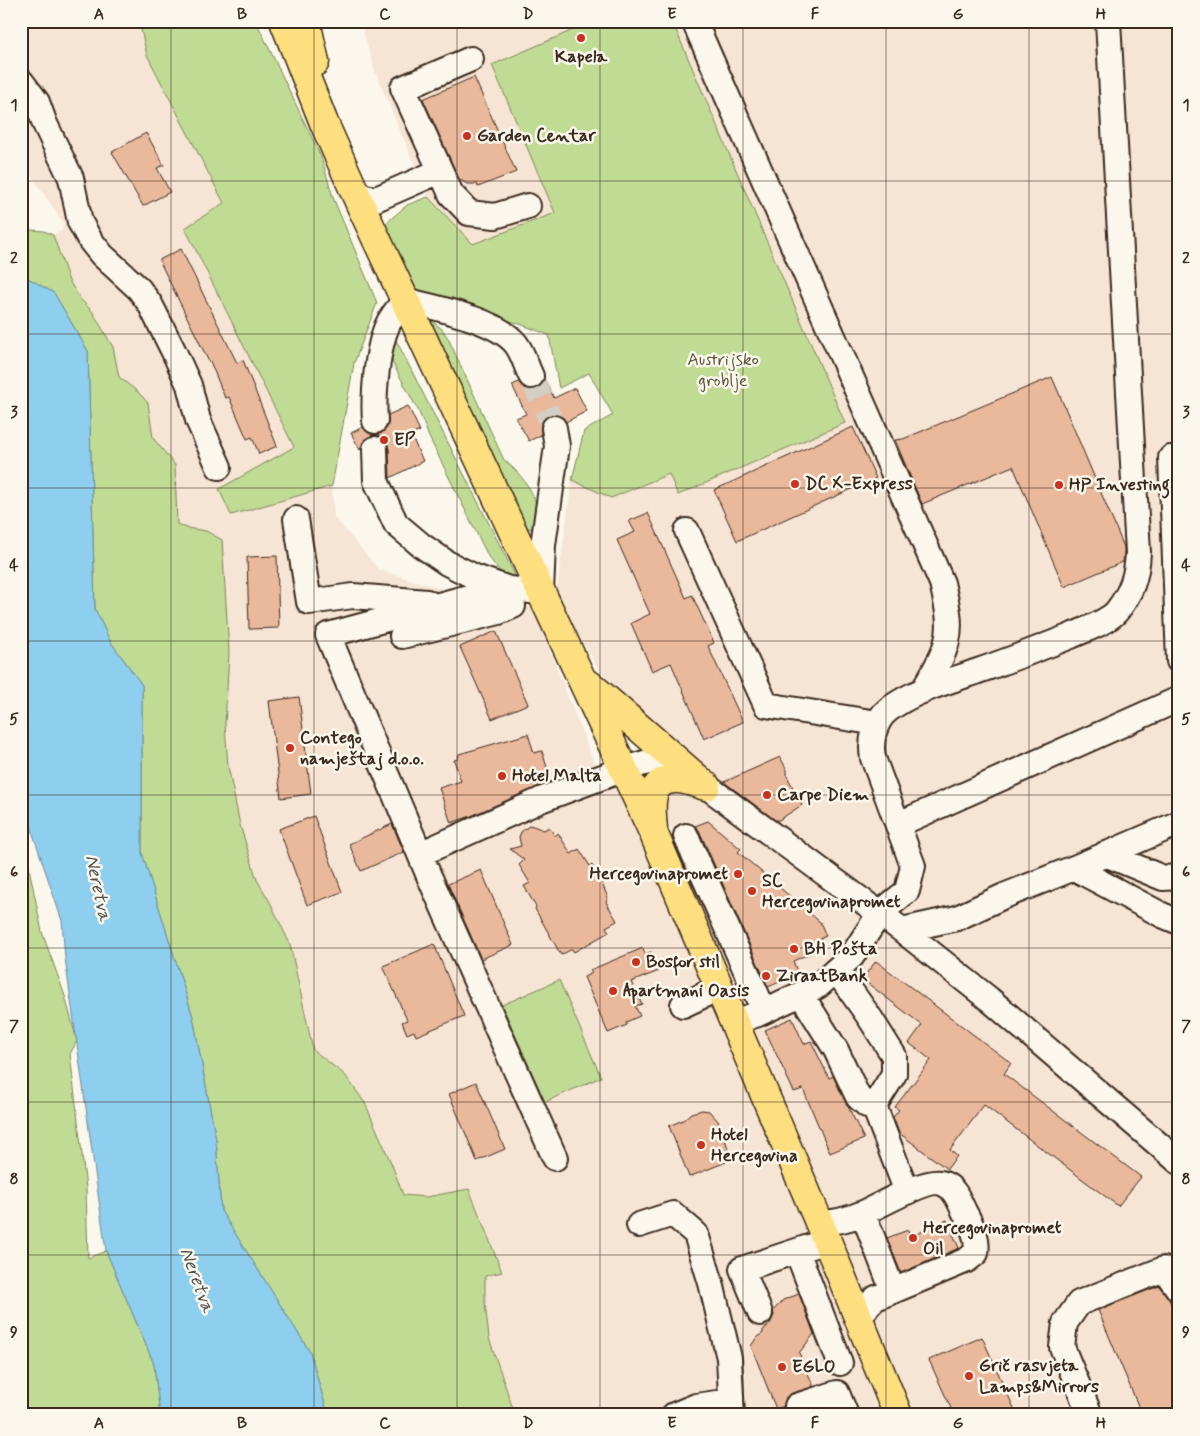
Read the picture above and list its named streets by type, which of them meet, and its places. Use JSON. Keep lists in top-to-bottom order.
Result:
{
  "water": ["Neretva"],
  "parks": ["Austrijsko groblje"],
  "places": [
    "Kapela",
    "Garden Centar",
    "EP",
    "DC X-Express",
    "HP Investing",
    "Contego namještaj d.o.o.",
    "Hotel Malta",
    "Carpe Diem",
    "Hercegovinapromet",
    "SC Hercegovinapromet",
    "BH Pošta",
    "Bosfor stil",
    "ZiraatBank",
    "Apartmani Oasis",
    "Hotel Hercegovina",
    "Hercegovinapromet Oil",
    "EGLO",
    "Grič rasvjeta Lamps&Mirrors"
  ],
  "grid": {
    "columns": [
      "A",
      "B",
      "C",
      "D",
      "E",
      "F",
      "G",
      "H"
    ],
    "rows": [
      "1",
      "2",
      "3",
      "4",
      "5",
      "6",
      "7",
      "8",
      "9"
    ]
  }
}
